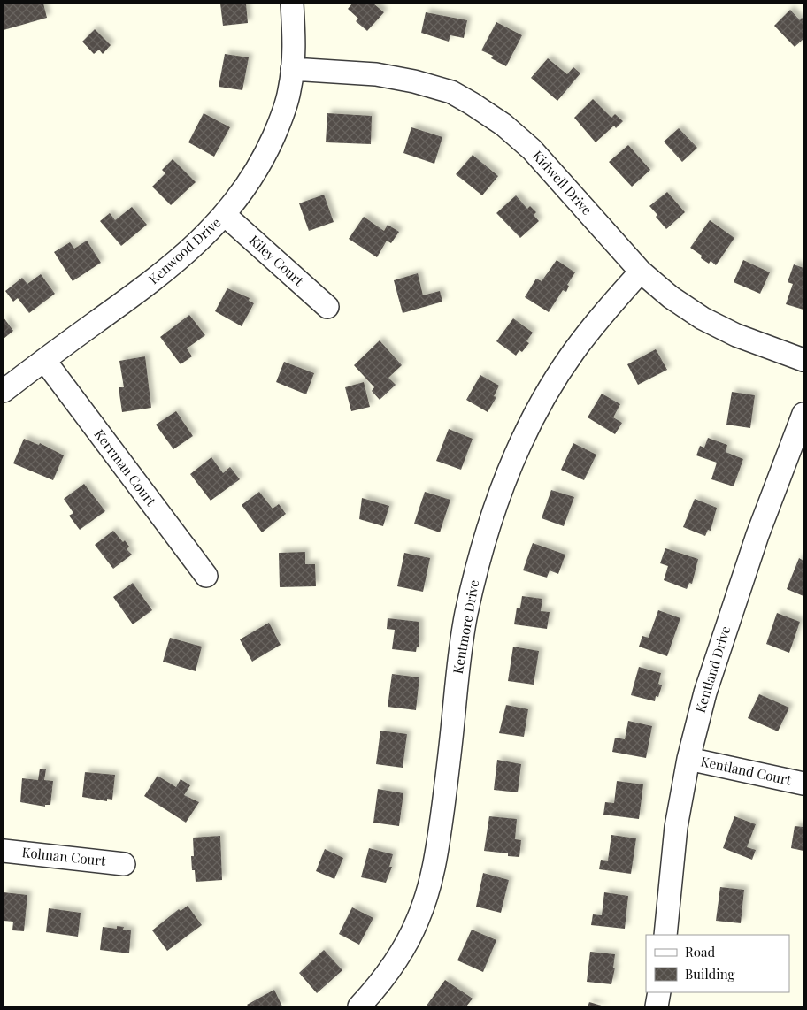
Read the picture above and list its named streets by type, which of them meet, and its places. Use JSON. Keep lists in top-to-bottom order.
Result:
{
  "streets": {
    "street": [
      "Kidwell Drive",
      "Kenwood Drive",
      "Kiley Court",
      "Kerrman Court",
      "Kentmore Drive",
      "Kentland Drive",
      "Kentland Court",
      "Kolman Court"
    ]
  },
  "crossings": [
    ["Kidwell Drive", "Kenwood Drive"],
    ["Kidwell Drive", "Kentmore Drive"],
    ["Kenwood Drive", "Kiley Court"],
    ["Kenwood Drive", "Kerrman Court"],
    ["Kentland Drive", "Kentland Court"]
  ],
  "legend": ["Road", "Building"]
}
